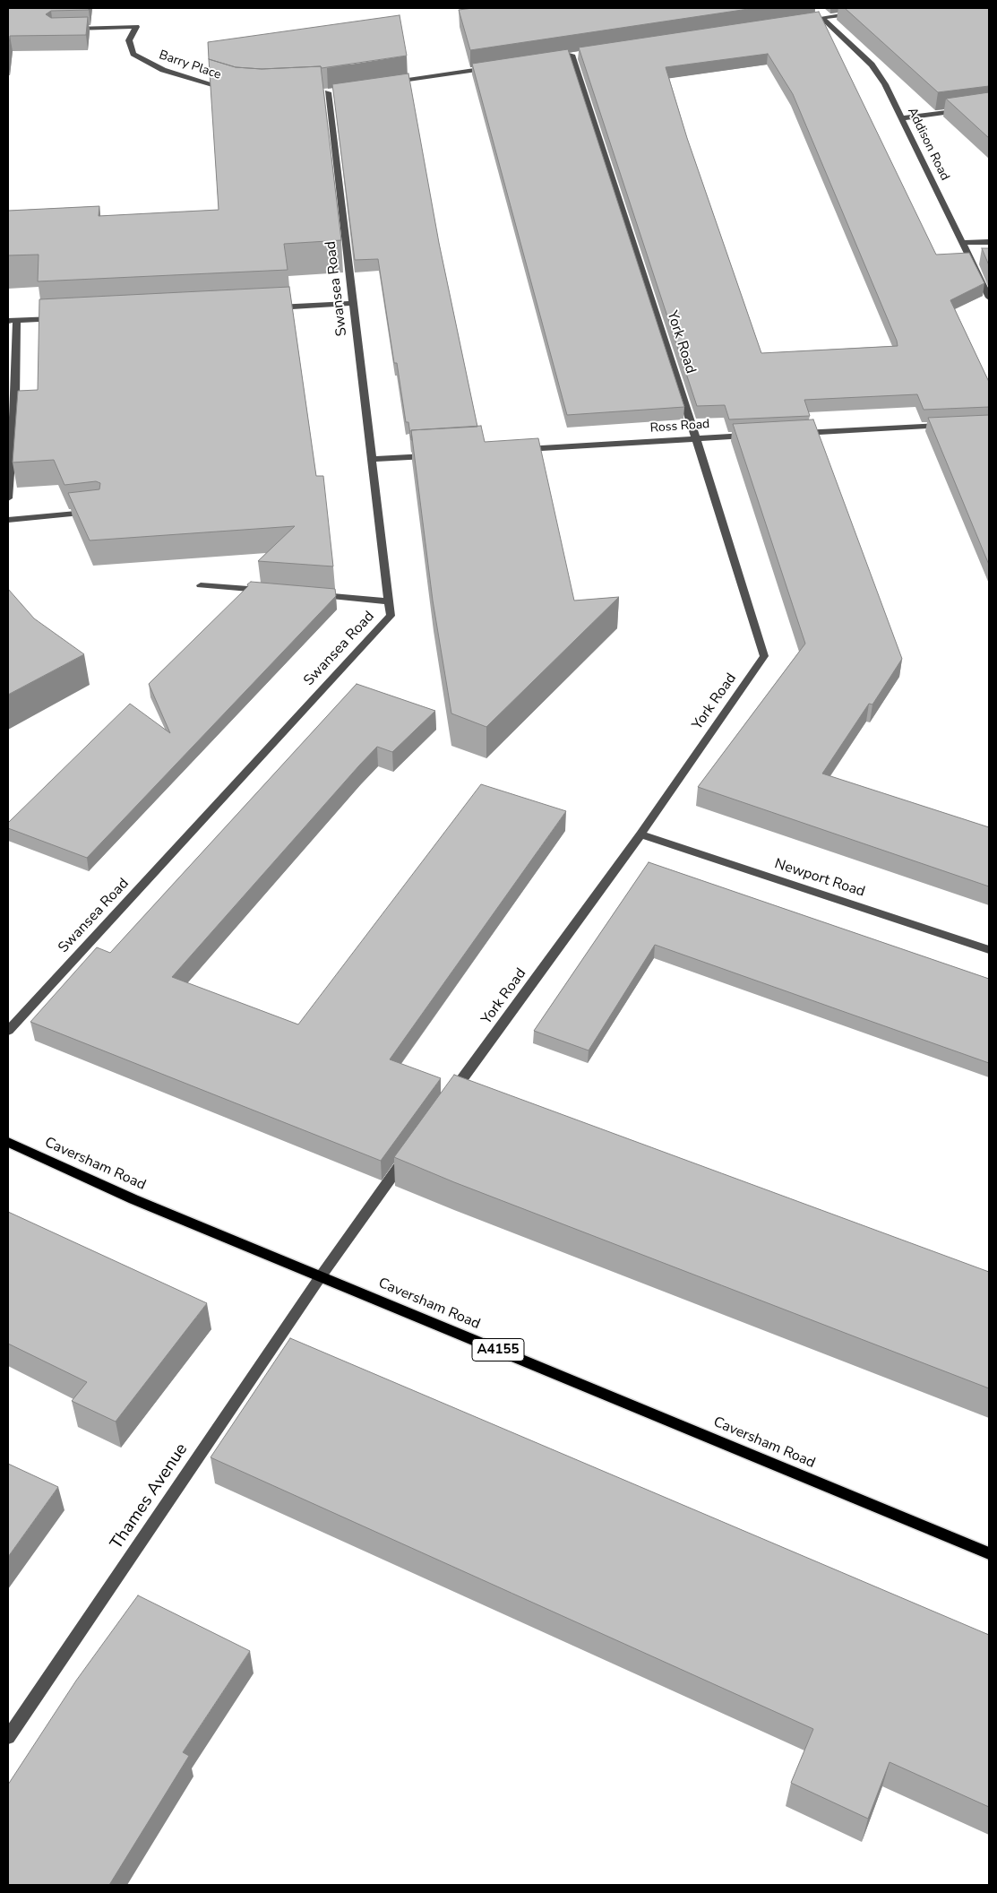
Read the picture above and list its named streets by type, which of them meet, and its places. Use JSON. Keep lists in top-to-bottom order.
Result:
{
  "streets": {
    "main road": ["Caversham Road", "A4155"],
    "street": [
      "Barry Place",
      "Addison Road",
      "Swansea Road",
      "York Road",
      "Ross Road",
      "Newport Road",
      "Thames Avenue"
    ]
  },
  "crossings": [
    ["York Road", "Ross Road"],
    ["York Road", "Newport Road"],
    ["Caversham Road", "Thames Avenue"]
  ]
}
